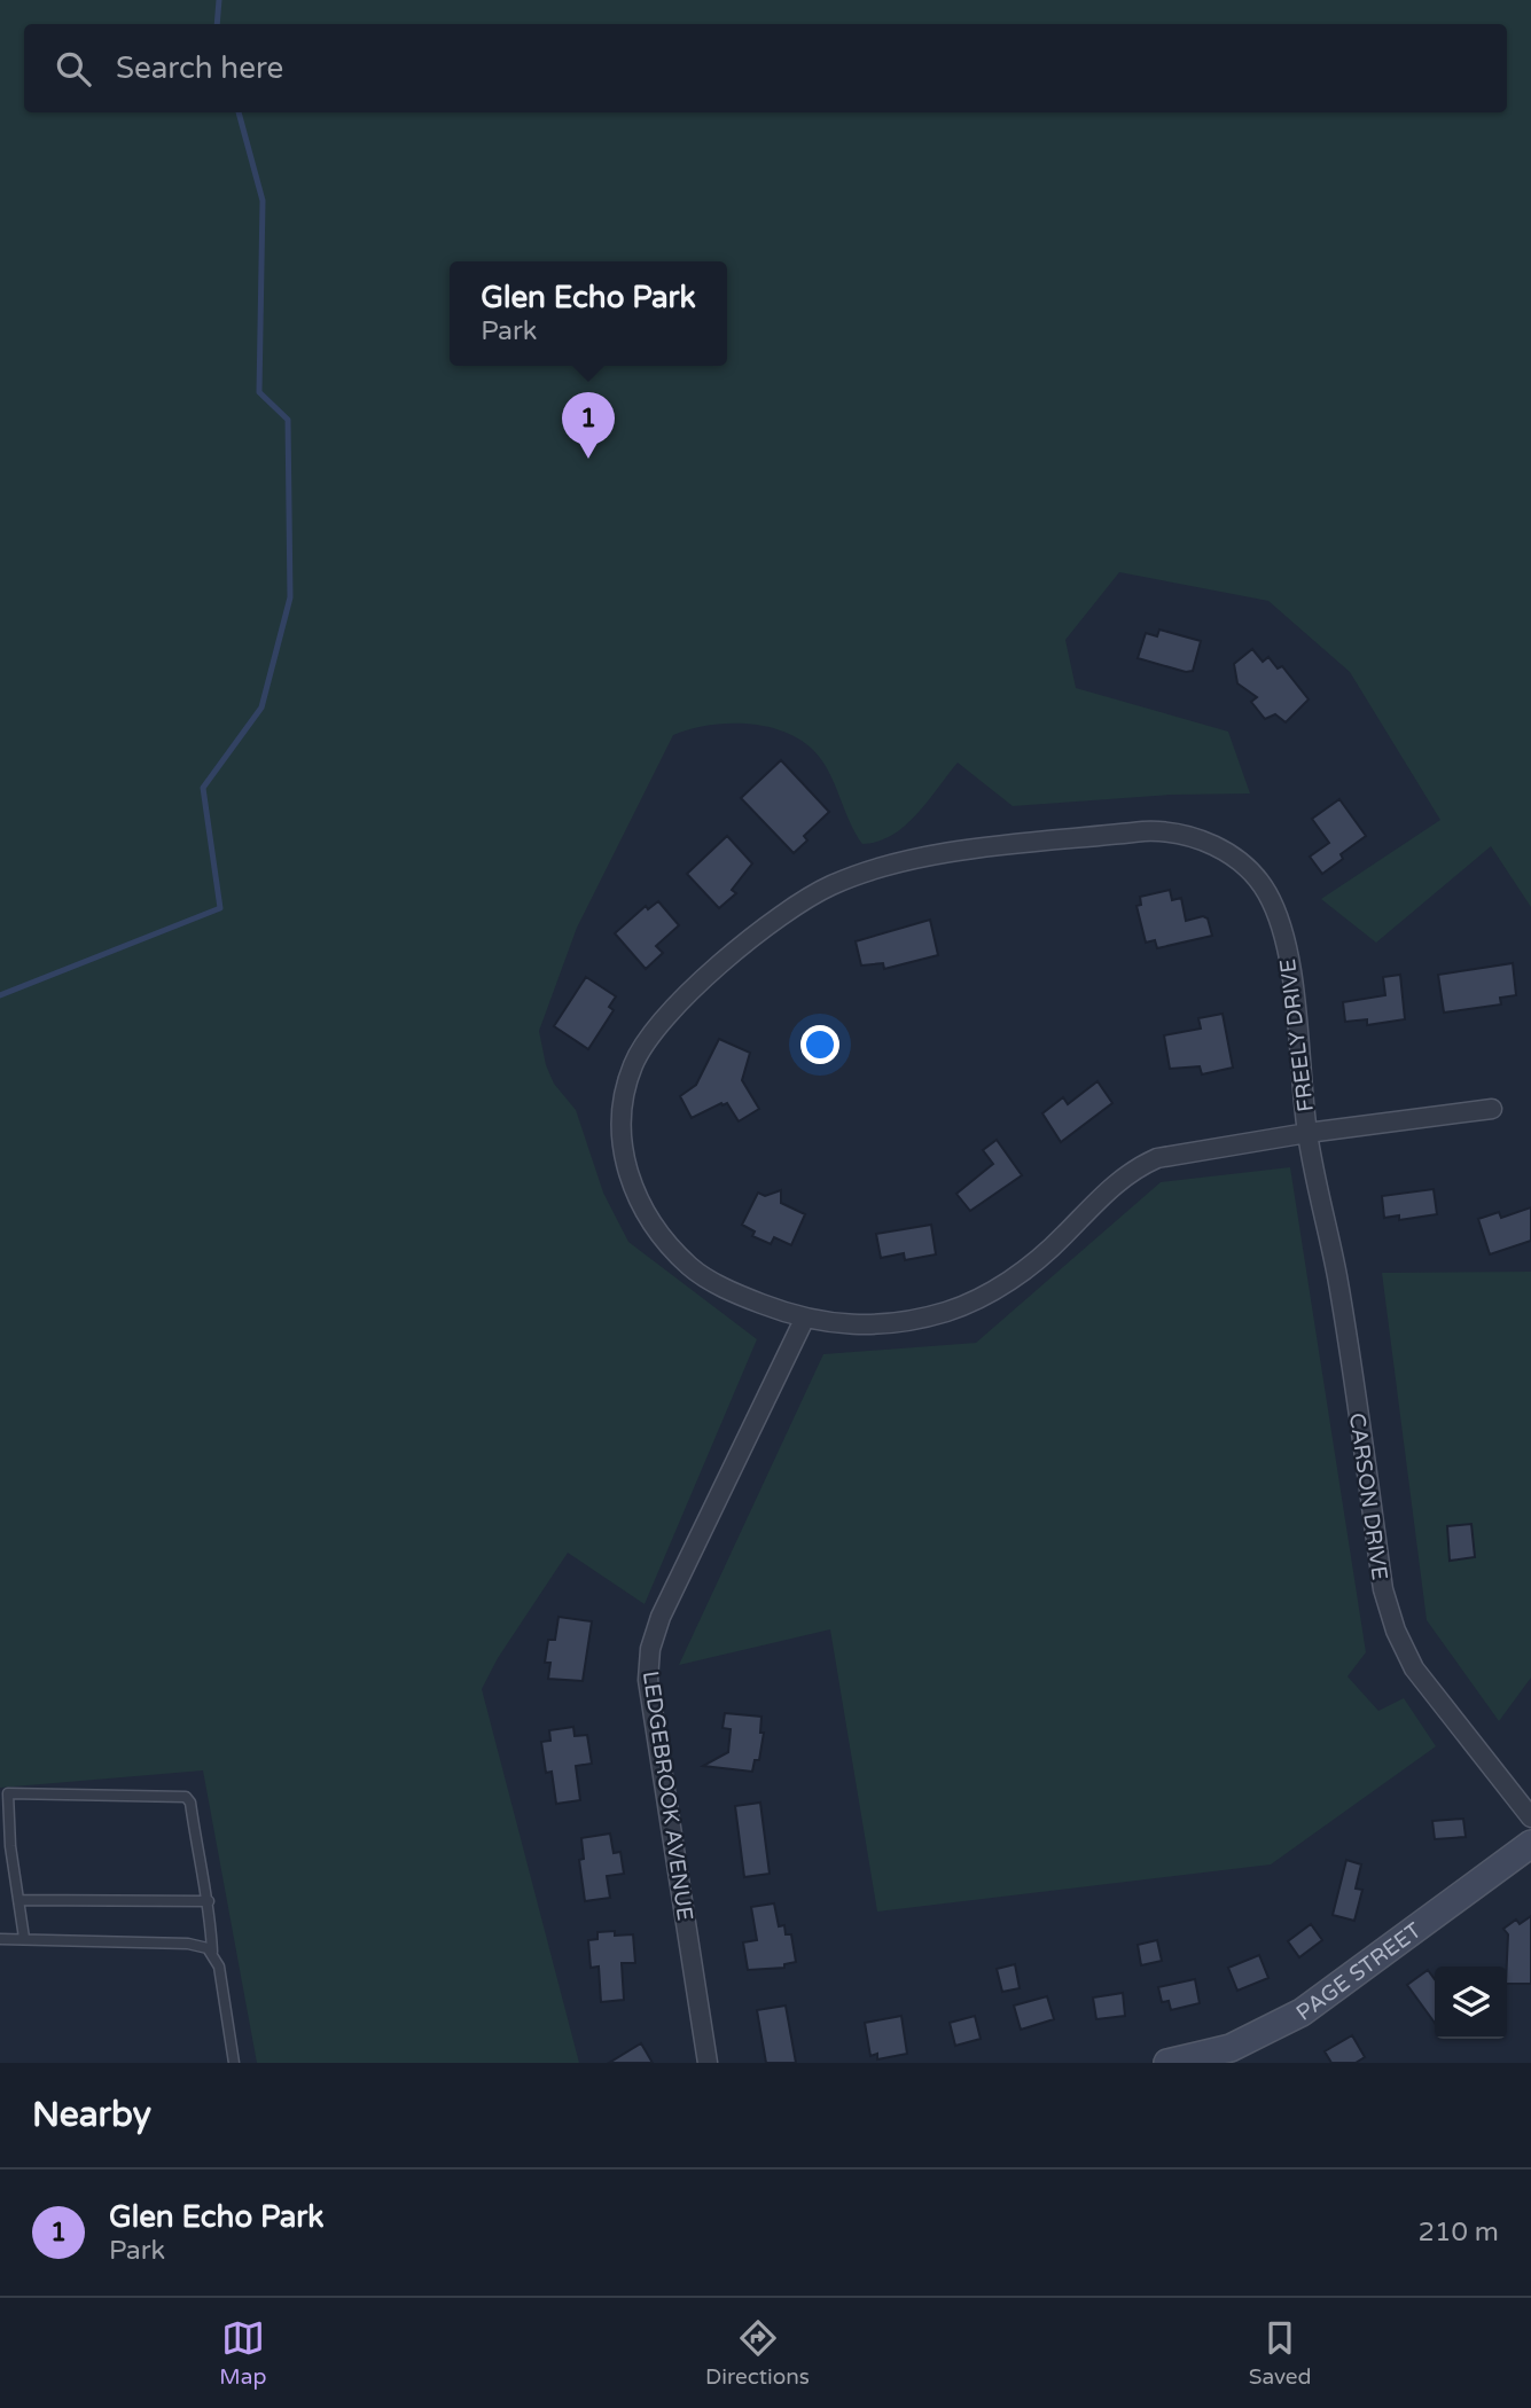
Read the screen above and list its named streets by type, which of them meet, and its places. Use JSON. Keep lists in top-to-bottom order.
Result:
{
  "streets": {
    "street": [
      "FREELY DRIVE",
      "CARSON DRIVE",
      "LEDGEBROOK AVENUE",
      "PAGE STREET"
    ]
  },
  "crossings": [
    ["FREELY DRIVE", "CARSON DRIVE"],
    ["FREELY DRIVE", "LEDGEBROOK AVENUE"]
  ],
  "page": {
    "search": "Search here",
    "popup": ["Glen Echo Park", "Park"],
    "pins": "1",
    "heading": "Nearby",
    "list": [
      {
        "mark": "1",
        "name": "Glen Echo Park",
        "note": "Park",
        "value": "210 m"
      }
    ],
    "nav": ["Map", "Directions", "Saved"]
  }
}
